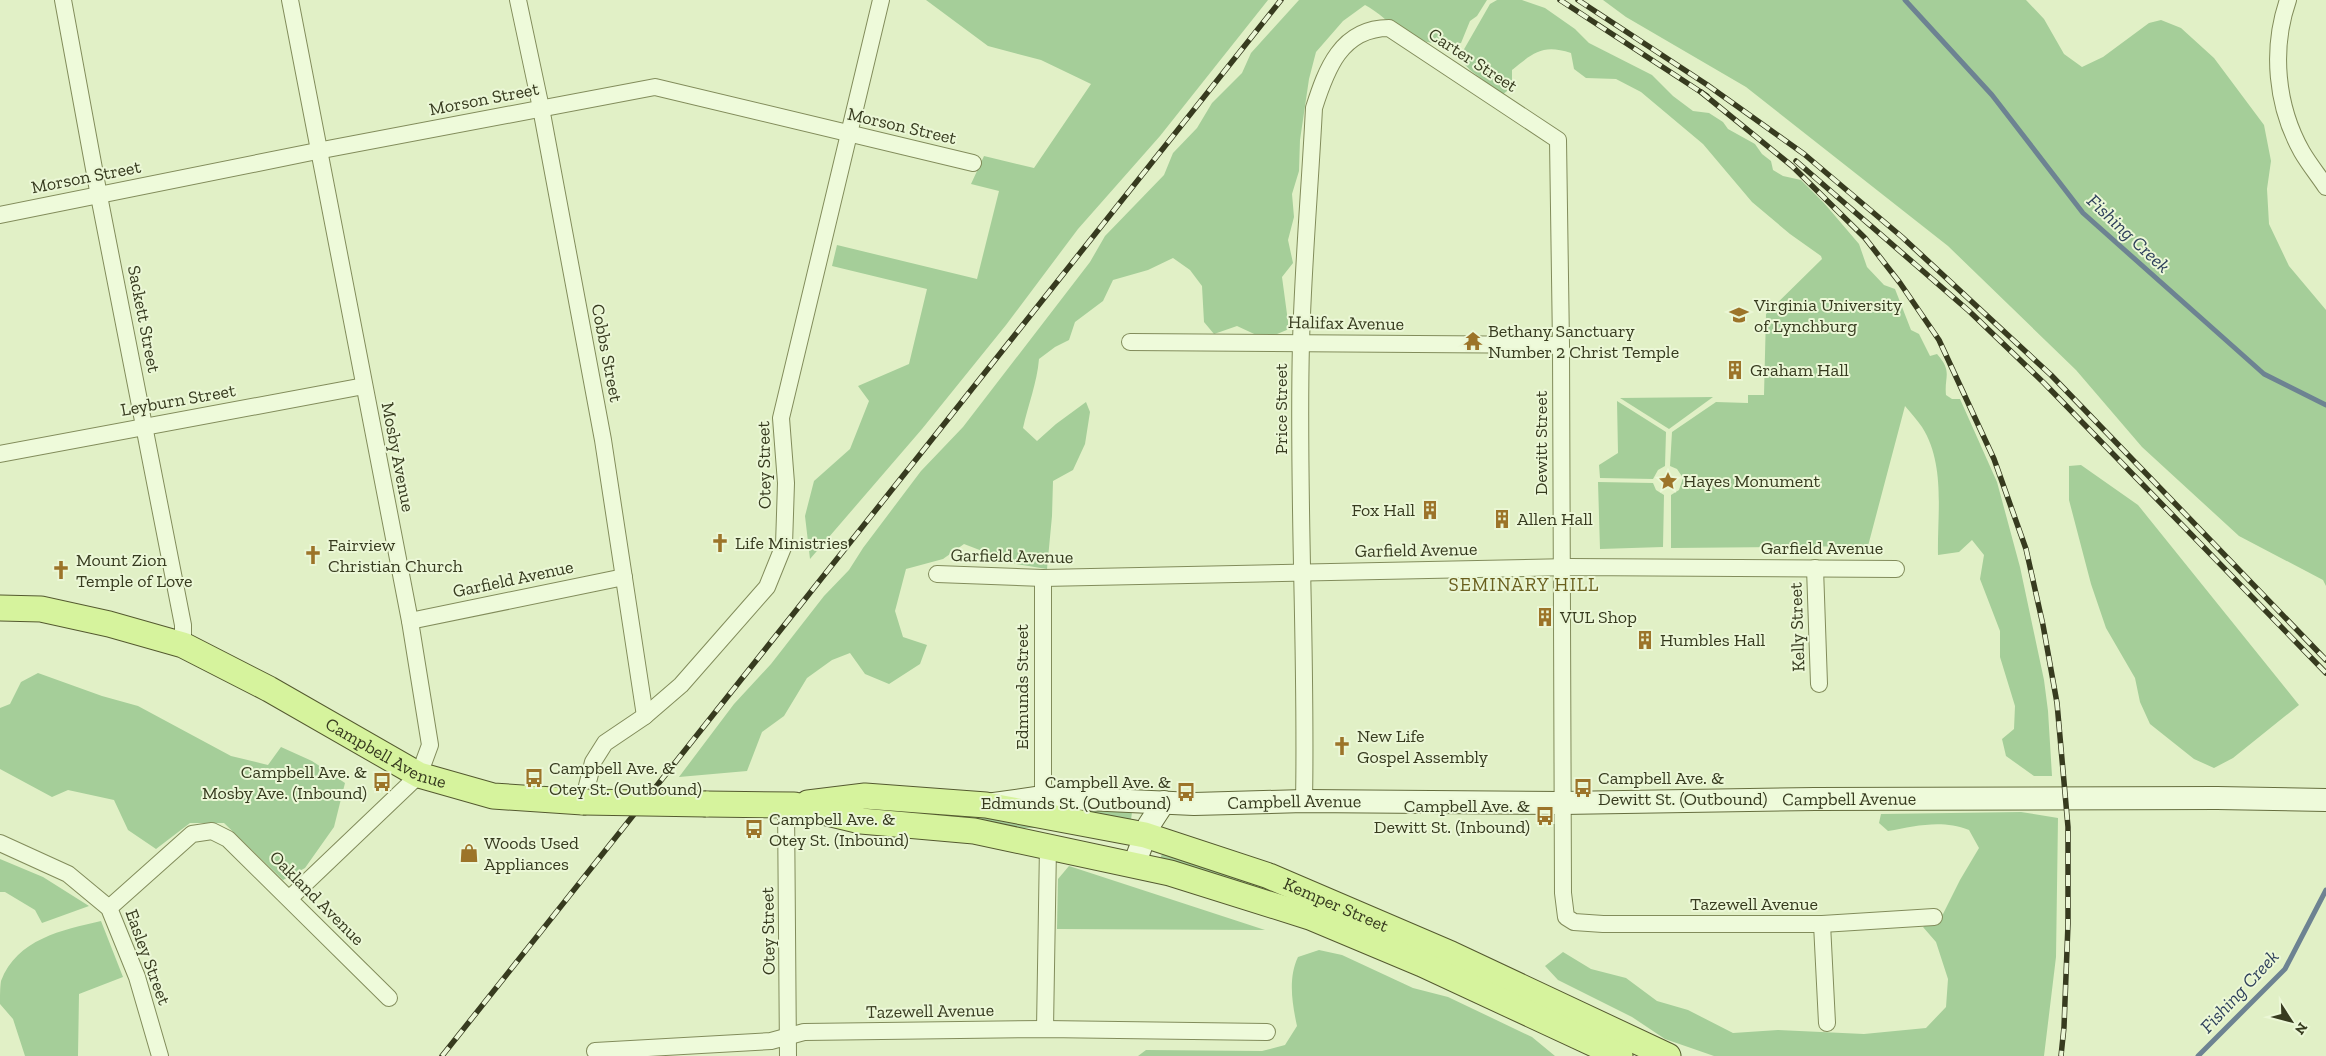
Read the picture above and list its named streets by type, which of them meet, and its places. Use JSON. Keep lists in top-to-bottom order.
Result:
{
  "streets": {
    "main road": ["Campbell Avenue", "Kemper Street"],
    "street": [
      "Carter Street",
      "Morson Street",
      "Sackett Street",
      "Halifax Avenue",
      "Cobbs Street",
      "Leyburn Street",
      "Price Street",
      "Dewitt Street",
      "Mosby Avenue",
      "Otey Street",
      "Garfield Avenue",
      "Kelly Street",
      "Edmunds Street",
      "Oakland Avenue",
      "Tazewell Avenue",
      "Easley Street"
    ]
  },
  "crossings": [
    ["Carter Street", "Price Street"],
    ["Carter Street", "Dewitt Street"],
    ["Morson Street", "Sackett Street"],
    ["Morson Street", "Cobbs Street"],
    ["Morson Street", "Mosby Avenue"],
    ["Morson Street", "Otey Street"],
    ["Sackett Street", "Leyburn Street"],
    ["Sackett Street", "Campbell Avenue"],
    ["Halifax Avenue", "Price Street"],
    ["Halifax Avenue", "Dewitt Street"],
    ["Cobbs Street", "Otey Street"],
    ["Cobbs Street", "Garfield Avenue"],
    ["Leyburn Street", "Mosby Avenue"],
    ["Price Street", "Garfield Avenue"],
    ["Price Street", "Campbell Avenue"],
    ["Dewitt Street", "Garfield Avenue"],
    ["Dewitt Street", "Campbell Avenue"],
    ["Dewitt Street", "Tazewell Avenue"],
    ["Mosby Avenue", "Garfield Avenue"],
    ["Mosby Avenue", "Campbell Avenue"],
    ["Mosby Avenue", "Oakland Avenue"],
    ["Otey Street", "Campbell Avenue"],
    ["Otey Street", "Tazewell Avenue"],
    ["Garfield Avenue", "Kelly Street"],
    ["Garfield Avenue", "Edmunds Street"],
    ["Edmunds Street", "Campbell Avenue"],
    ["Campbell Avenue", "Kemper Street"],
    ["Oakland Avenue", "Easley Street"]
  ],
  "districts": ["SEMINARY HILL"],
  "water": ["Fishing Creek"],
  "places": {
    "school or university": ["Virginia University of Lynchburg"],
    "temple": ["Bethany Sanctuary Number 2 Christ Temple"],
    "building": [
      "Graham Hall",
      "Fox Hall",
      "Allen Hall",
      "VUL Shop",
      "Humbles Hall"
    ],
    "place": ["Hayes Monument"],
    "church": [
      "Life Ministries",
      "Fairview Christian Church",
      "Mount Zion Temple of Love",
      "New Life Gospel Assembly"
    ],
    "bus stop": [
      "Campbell Ave. & Otey St. (Outbound)",
      "Campbell Ave. & Mosby Ave. (Inbound)",
      "Campbell Ave. & Dewitt St. (Outbound)",
      "Campbell Ave. & Edmunds St. (Outbound)",
      "Campbell Ave. & Dewitt St. (Inbound)",
      "Campbell Ave. & Otey St. (Inbound)"
    ],
    "shop": ["Woods Used Appliances"]
  },
  "north": "bottom right"
}
